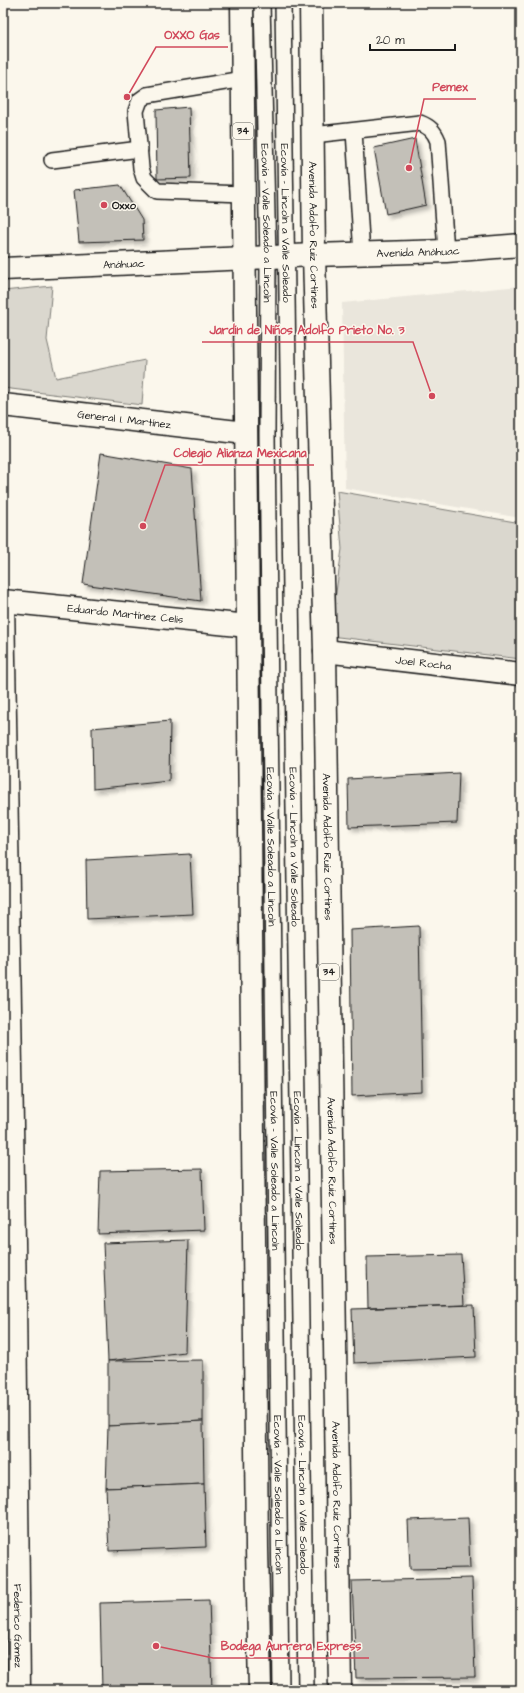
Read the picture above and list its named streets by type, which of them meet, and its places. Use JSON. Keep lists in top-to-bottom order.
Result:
{
  "streets": {
    "main road": [
      "34",
      "Avenida Adolfo Ruíz Cortines",
      "Avenida Anáhuac",
      "Anáhuac",
      "General I. Martínez",
      "Eduardo Martínez Celis",
      "Joel Rocha",
      "Federico Gómez"
    ],
    "lane": ["Ecovía - Valle Soleado a Lincoln", "Ecovía - Lincoln a Valle Soleado"]
  },
  "crossings": [
    ["34", "Anáhuac"],
    ["34", "General I. Martínez"],
    ["34", "Eduardo Martínez Celis"],
    ["Ecovía - Valle Soleado a Lincoln", "Ecovía - Lincoln a Valle Soleado"],
    ["Ecovía - Valle Soleado a Lincoln", "Avenida Anáhuac"],
    ["Ecovía - Valle Soleado a Lincoln", "Anáhuac"],
    ["Ecovía - Lincoln a Valle Soleado", "Avenida Anáhuac"],
    ["Ecovía - Lincoln a Valle Soleado", "Anáhuac"],
    ["Avenida Adolfo Ruíz Cortines", "Avenida Anáhuac"],
    ["Avenida Adolfo Ruíz Cortines", "Joel Rocha"],
    ["Avenida Anáhuac", "Anáhuac"],
    ["Eduardo Martínez Celis", "Federico Gómez"]
  ],
  "places": [
    "OXXO Gas",
    "Pemex",
    "Oxxo",
    "Jardín de Niños Adolfo Prieto No. 3",
    "Colegio Alianza Mexicana",
    "Bodega Aurrera Express"
  ],
  "scale_bar": "20 m"
}
